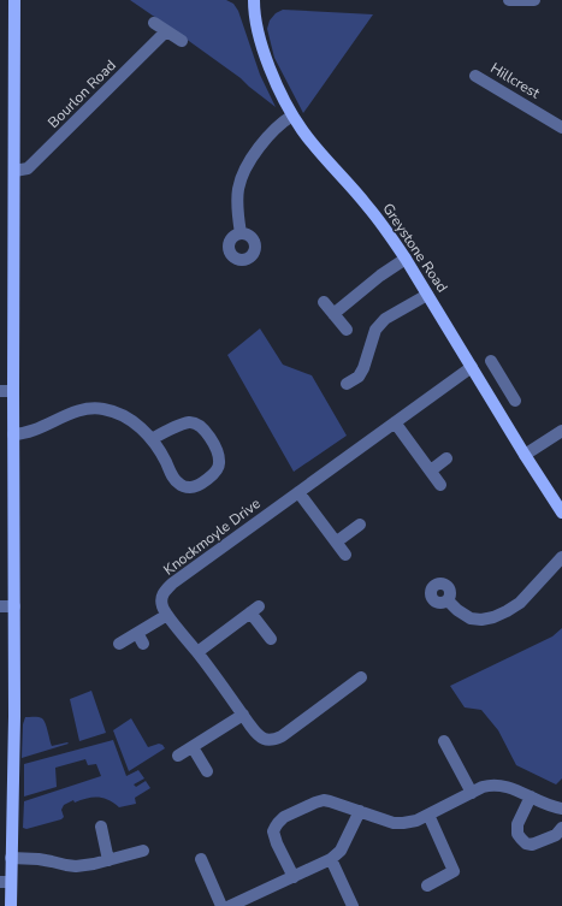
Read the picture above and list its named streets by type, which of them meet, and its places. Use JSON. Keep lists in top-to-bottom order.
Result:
{
  "streets": {
    "main road": ["Greystone Road"],
    "street": ["Hillcrest", "Bourlon Road", "Knockmoyle Drive"]
  },
  "crossings": [
    ["Greystone Road", "Knockmoyle Drive"]
  ]
}
